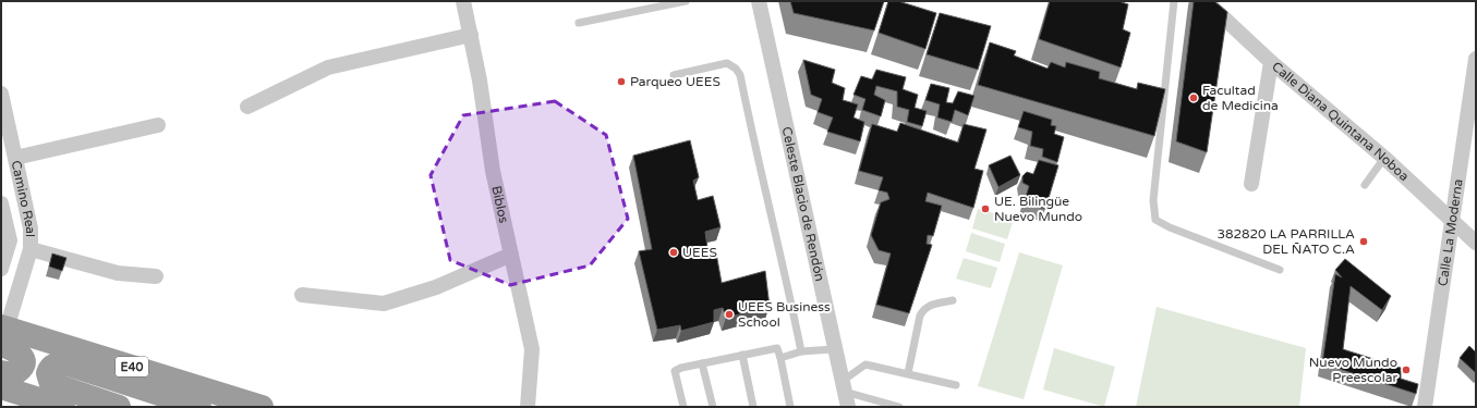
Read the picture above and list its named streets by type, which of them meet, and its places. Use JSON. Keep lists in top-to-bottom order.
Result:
{
  "streets": {
    "highway": ["E40"],
    "street": [
      "Calle Diana Quintana Noboa",
      "Camino Real",
      "Biblos",
      "Celeste Blacio de Rendón",
      "Calle La Moderna"
    ]
  },
  "crossings": [
    ["Calle Diana Quintana Noboa", "Calle La Moderna"],
    ["Camino Real", "E40"]
  ],
  "places": [
    "Parqueo UEES",
    "Facultad de Medicina",
    "UE. Bilingüe Nuevo Mundo",
    "382820 LA PARRILLA DEL ÑATO C.A",
    "UEES",
    "UEES Business School",
    "Nuevo Mundo Preescolar"
  ]
}
